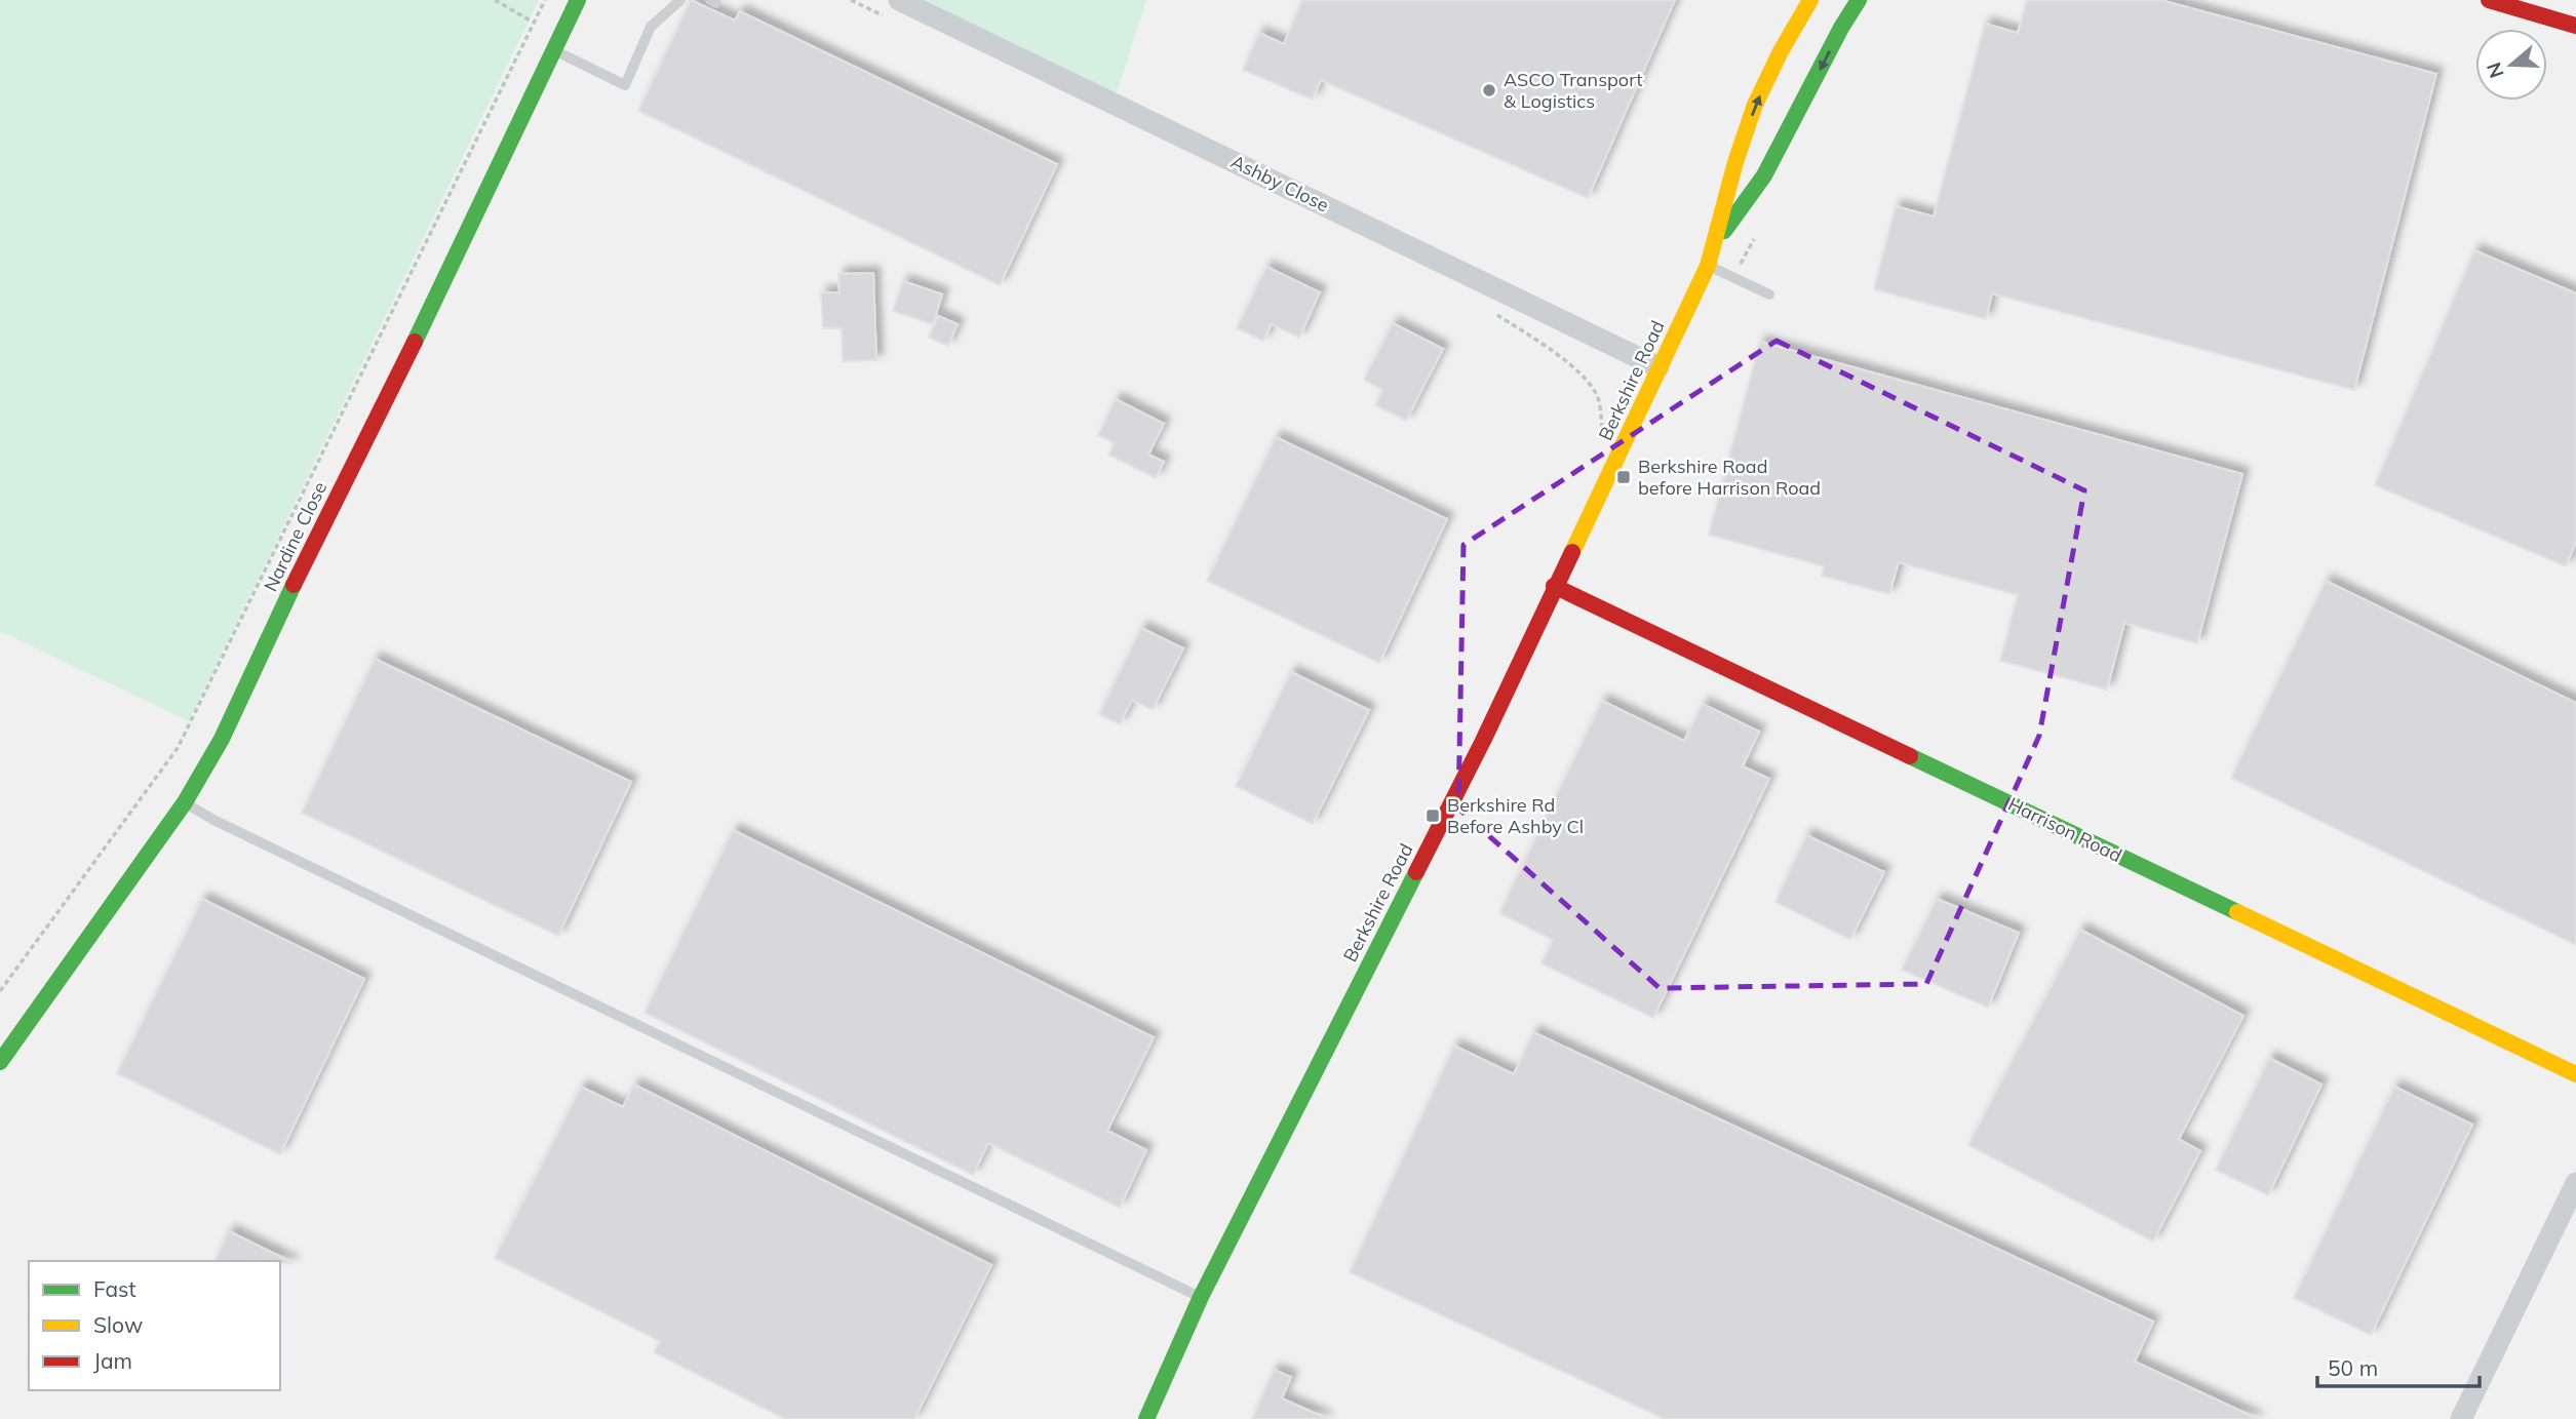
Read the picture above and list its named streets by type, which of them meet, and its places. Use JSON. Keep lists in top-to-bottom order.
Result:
{
  "streets": {
    "main road": ["Berkshire Road", "Nardine Close", "Harrison Road"],
    "street": ["Ashby Close"]
  },
  "crossings": [
    ["Ashby Close", "Berkshire Road"],
    ["Berkshire Road", "Harrison Road"]
  ],
  "places": {
    "other": ["ASCO Transport & Logistics"],
    "transit": ["Berkshire Road before Harrison Road", "Berkshire Rd Before Ashby Cl"]
  },
  "legend": ["Fast", "Slow", "Jam"],
  "scale_bar": "50 m",
  "north": "left"
}
